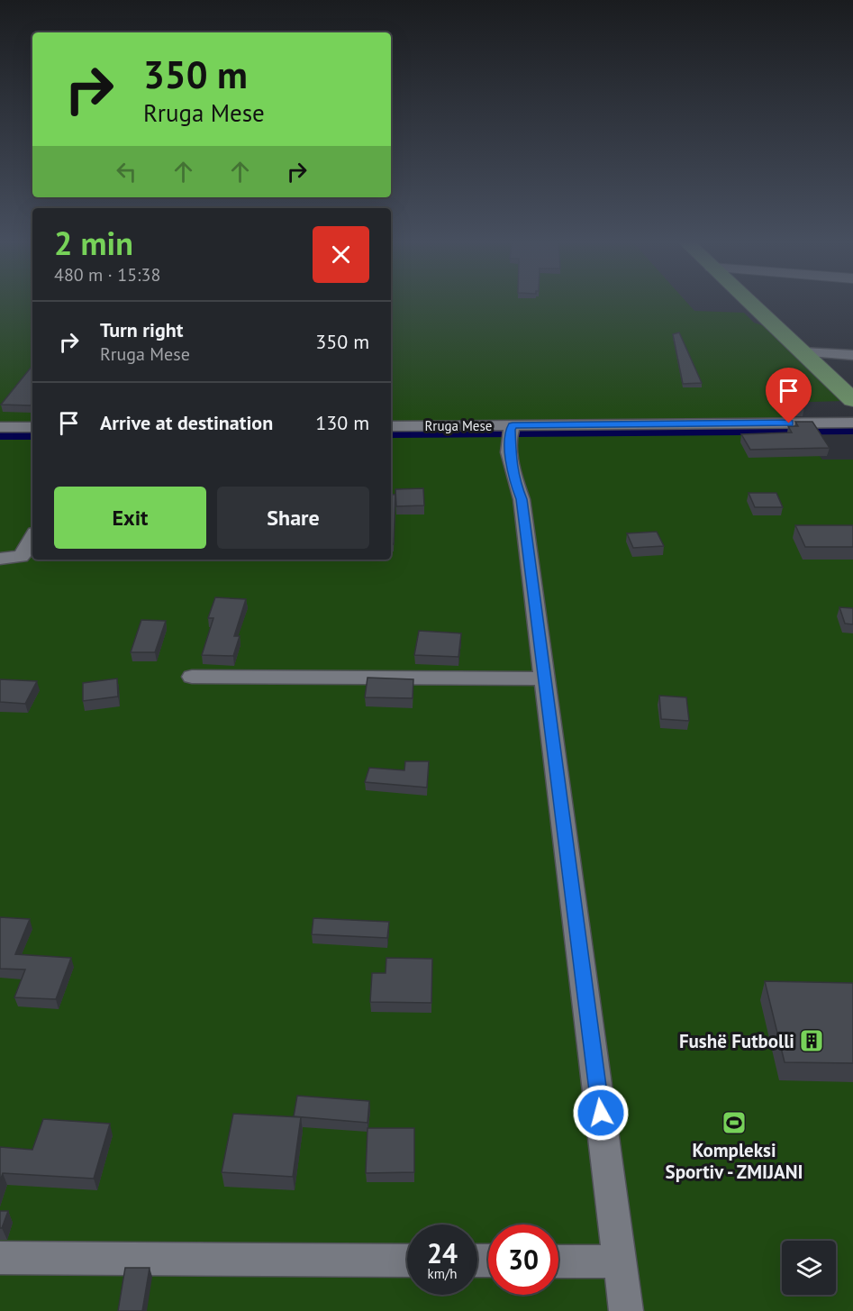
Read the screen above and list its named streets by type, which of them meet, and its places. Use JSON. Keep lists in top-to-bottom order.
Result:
{
  "streets": {
    "street": ["Rruga Mese"]
  },
  "places": {
    "building": ["Fushë Futbolli"],
    "sports": ["Kompleksi Sportiv - ZMIJANI"]
  },
  "page": {
    "turn": ["350 m", "Rruga Mese"],
    "heading": ["2 min", "480 m · 15:38"],
    "list": [
      {
        "name": "Turn right",
        "note": "Rruga Mese",
        "value": "350 m"
      },
      {
        "name": "Arrive at destination",
        "value": "130 m"
      }
    ],
    "buttons": ["Exit", "Share"],
    "speed": "24 km/h",
    "limit": "30"
  }
}
